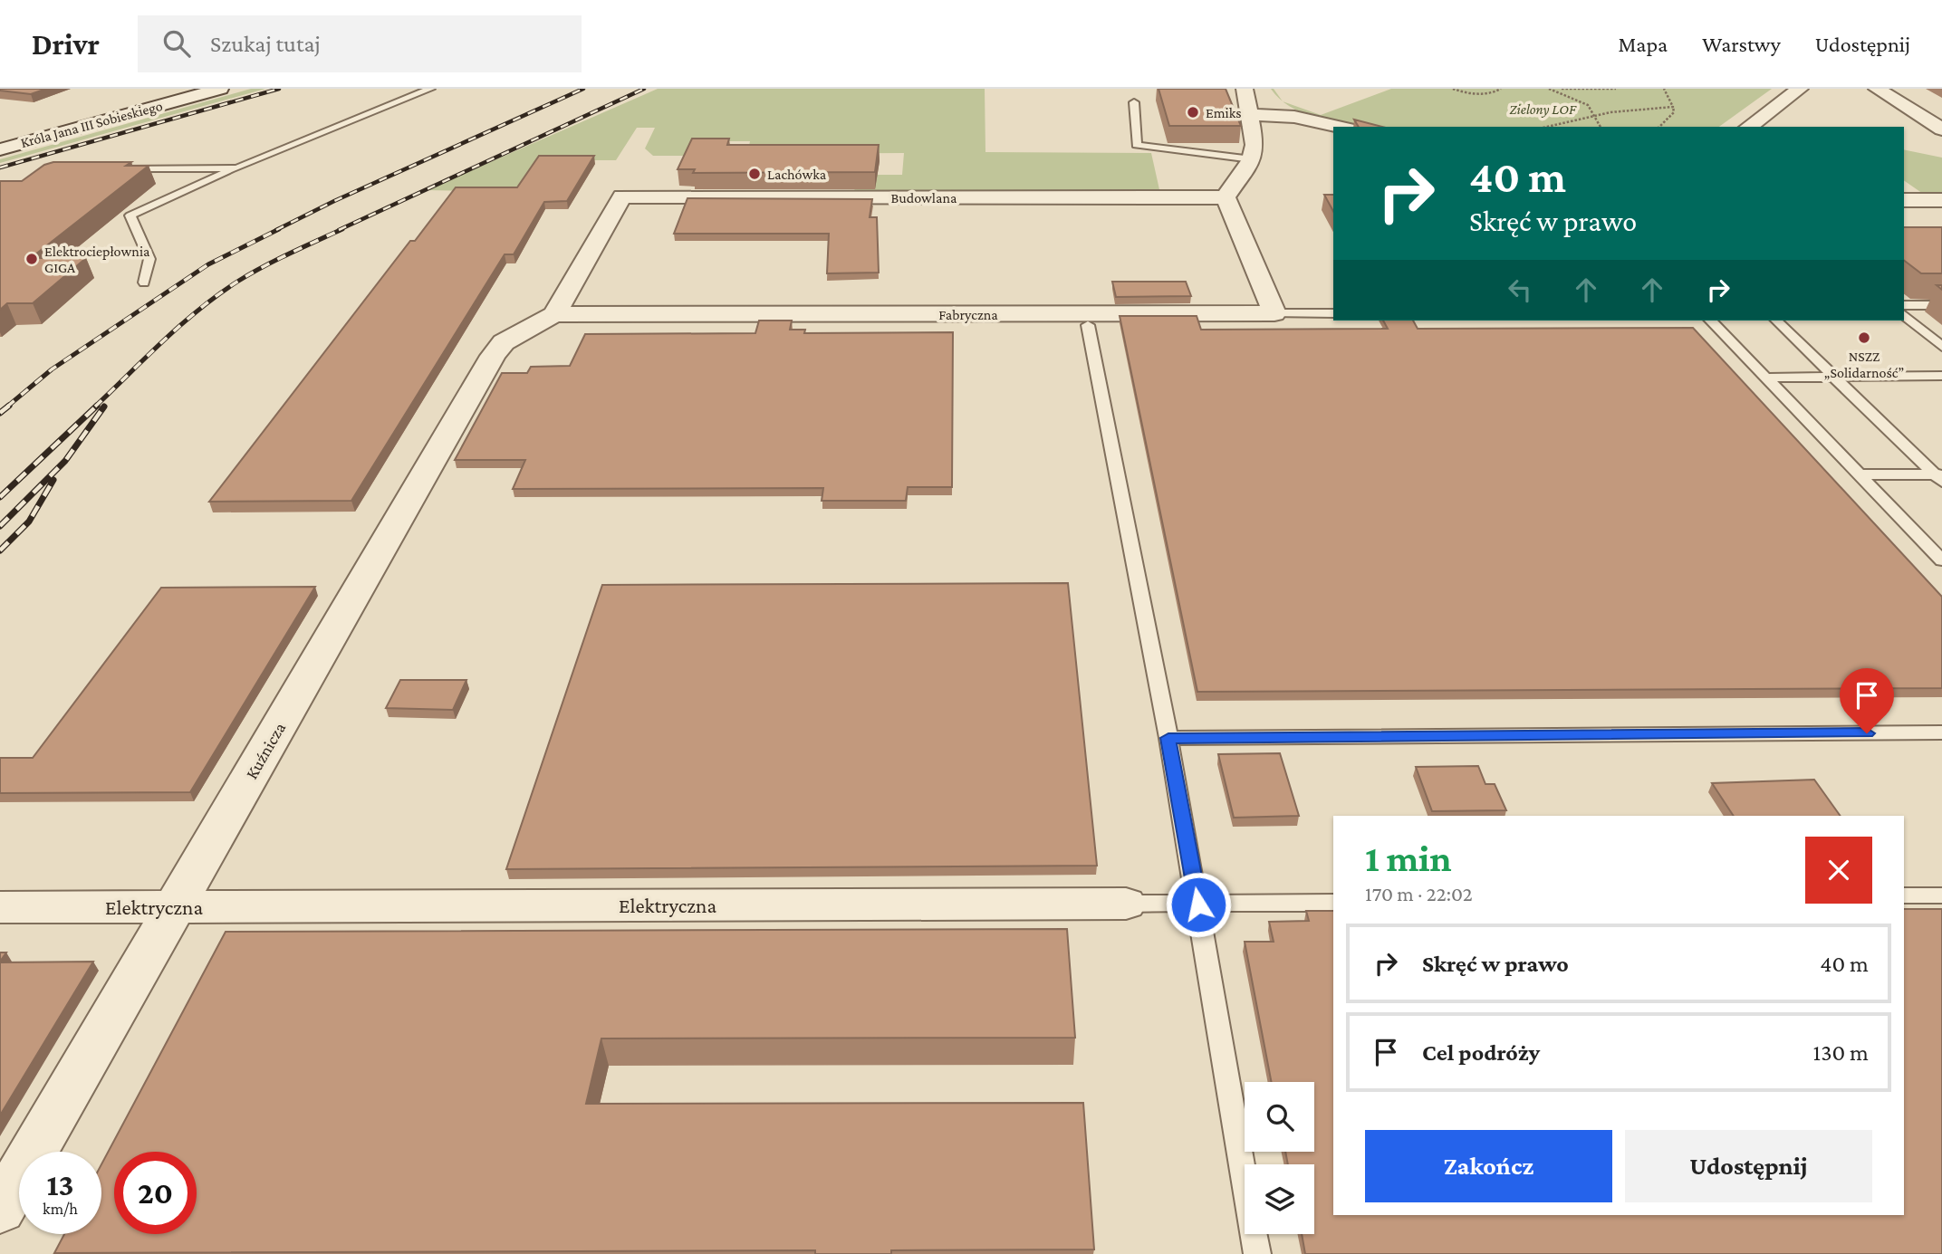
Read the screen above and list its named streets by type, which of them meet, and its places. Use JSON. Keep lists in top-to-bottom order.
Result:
{
  "streets": {
    "street": [
      "Króla Jana III Sobieskiego",
      "Budowlana",
      "Fabryczna",
      "Kuźnicza",
      "Elektryczna"
    ]
  },
  "crossings": [
    ["Budowlana", "Fabryczna"],
    ["Budowlana", "Kuźnicza"],
    ["Fabryczna", "Kuźnicza"],
    ["Kuźnicza", "Elektryczna"]
  ],
  "parks": ["Zielony LOF"],
  "places": [
    "Emiks",
    "Lachówka",
    "Elektrociepłownia GIGA",
    "NSZZ „Solidarność”"
  ],
  "page": {
    "header": "Drivr",
    "search": "Szukaj tutaj",
    "nav": ["Mapa", "Warstwy", "Udostępnij"],
    "turn": ["40 m", "Skręć w prawo"],
    "heading": ["1 min", "170 m · 22:02"],
    "list": [
      {
        "name": "Skręć w prawo",
        "value": "40 m"
      },
      {
        "name": "Cel podróży",
        "value": "130 m"
      }
    ],
    "buttons": ["Zakończ", "Udostępnij"],
    "speed": "13 km/h",
    "limit": "20"
  }
}
